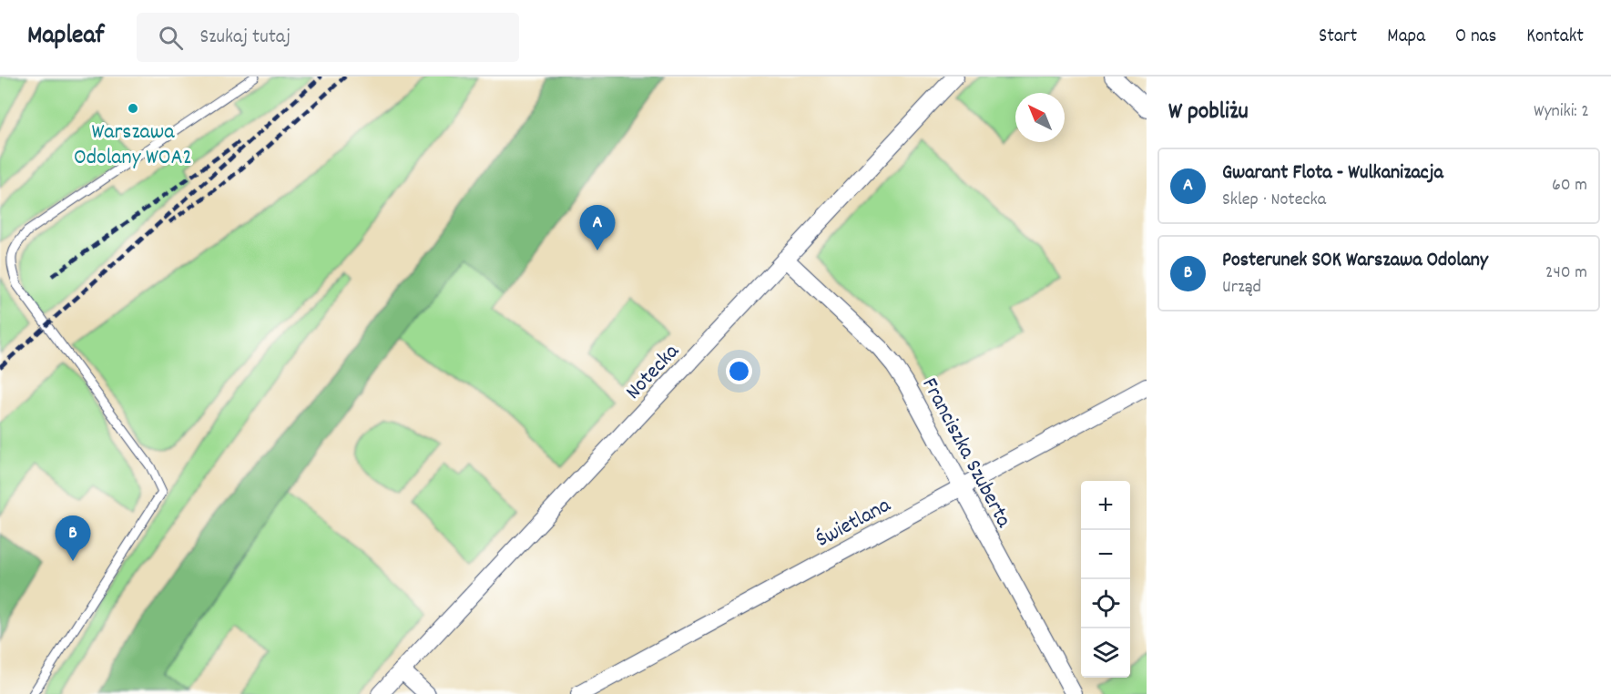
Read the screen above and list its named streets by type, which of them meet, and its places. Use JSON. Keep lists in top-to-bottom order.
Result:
{
  "streets": {
    "street": ["Notecka", "Franciszka Szuberta", "Świetlana"]
  },
  "crossings": [
    ["Notecka", "Franciszka Szuberta"],
    ["Franciszka Szuberta", "Świetlana"]
  ],
  "places": ["Warszawa Odolany WOA2"],
  "north": "top left",
  "page": {
    "header": "Mapleaf",
    "search": "Szukaj tutaj",
    "nav": [
      "Start",
      "Mapa",
      "O nas",
      "Kontakt"
    ],
    "heading": ["W pobliżu", "Wyniki: 2"],
    "list": [
      {
        "mark": "A",
        "name": "Gwarant Flota - Wulkanizacja",
        "note": "Sklep · Notecka",
        "value": "60 m"
      },
      {
        "mark": "B",
        "name": "Posterunek SOK Warszawa Odolany",
        "note": "Urząd",
        "value": "240 m"
      }
    ],
    "pins": ["A", "B"],
    "map_buttons": ["+", "−"]
  }
}
